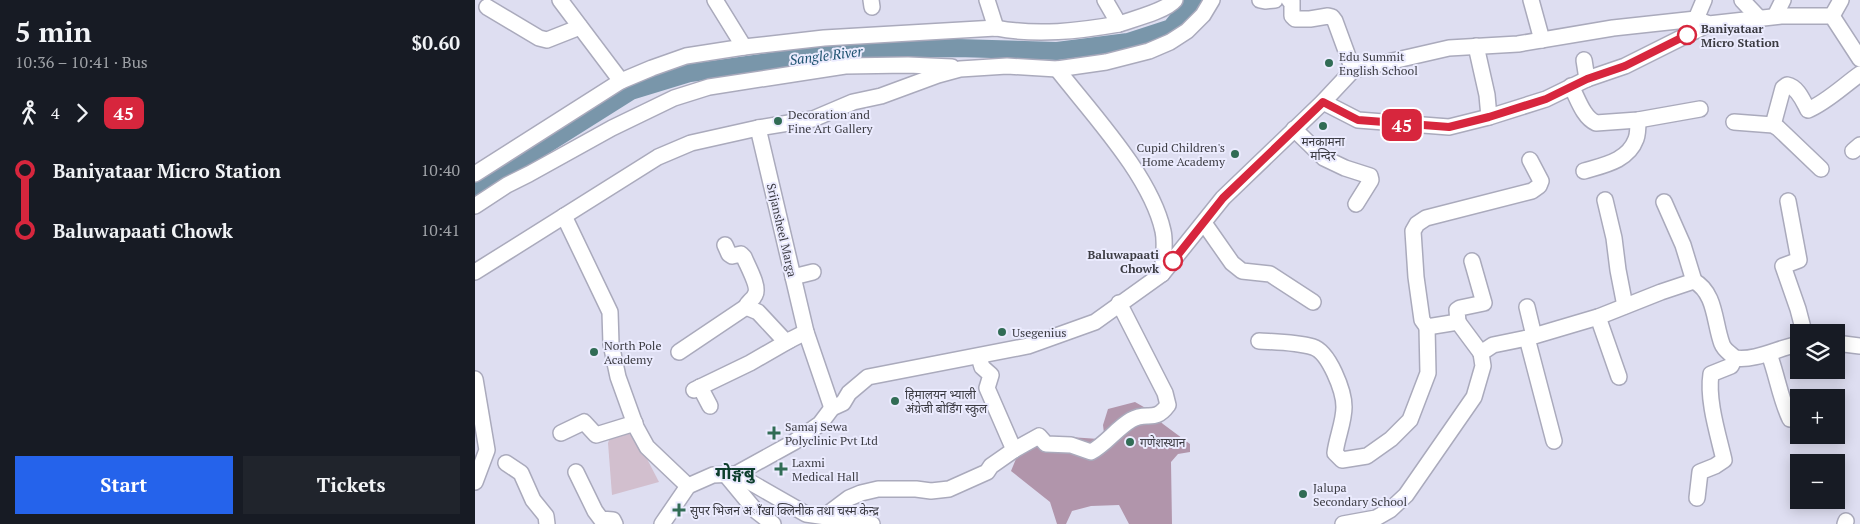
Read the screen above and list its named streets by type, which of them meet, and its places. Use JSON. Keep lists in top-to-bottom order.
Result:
{
  "streets": {
    "street": ["Srijansheel Marga"]
  },
  "districts": ["गोङ्गबु"],
  "water": ["Sangle River"],
  "places": {
    "other": [
      "Baniyataar Micro Station",
      "Edu Summit English School",
      "Decoration and Fine Art Gallery",
      "मनकामना मन्दिर",
      "Cupid Children's Home Academy",
      "Baluwapaati Chowk",
      "Usegenius",
      "North Pole Academy",
      "हिमालयन भ्याली अंग्रेजी बोर्डिंग स्कुल",
      "गणेशस्थान",
      "Jalupa Secondary School"
    ],
    "health": ["Samaj Sewa Polyclinic Pvt Ltd", "Laxmi Medical Hall", "सुपर भिजन अाँखा क्लिनीक तथा चस्म केन्द्र"]
  },
  "lines": ["bus line 45"],
  "page": {
    "heading": ["5 min", "10:36 – 10:41 · Bus", "$0.60"],
    "on_map": "45",
    "legs": ["4", "45"],
    "list": [
      {
        "name": "Baniyataar Micro Station",
        "value": "10:40"
      },
      {
        "name": "Baluwapaati Chowk",
        "value": "10:41"
      }
    ],
    "map_buttons": ["+", "−"],
    "buttons": ["Start", "Tickets"]
  }
}
